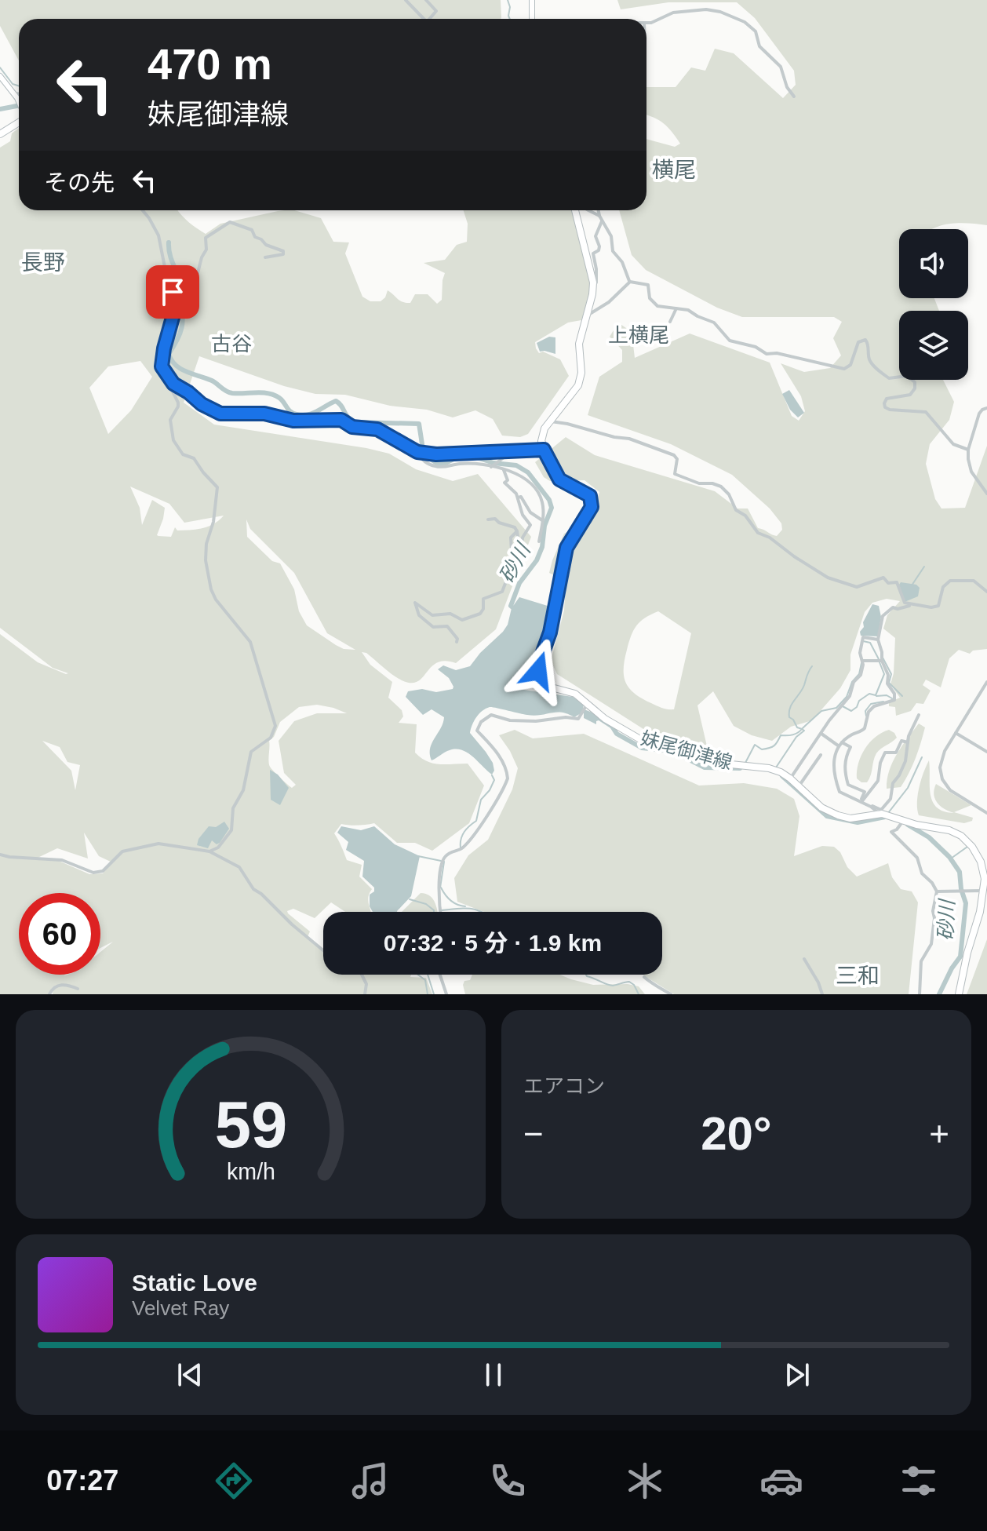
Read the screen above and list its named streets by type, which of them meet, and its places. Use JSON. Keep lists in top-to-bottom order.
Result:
{
  "streets": {
    "main road": ["妹尾御津線"]
  },
  "districts": [
    "横尾",
    "長野",
    "上横尾",
    "古谷",
    "三和"
  ],
  "water": ["砂川"],
  "page": {
    "turn": ["470 m", "妹尾御津線"],
    "then": "その先",
    "limit": "60",
    "trip": "07:32 · 5 分 · 1.9 km",
    "tile": "エアコン",
    "heat": ["−", "20°", "+"],
    "song": ["Static Love", "Velvet Ray"],
    "tabs": "07:27",
    "gauge": ["59", "km/h"]
  }
}
